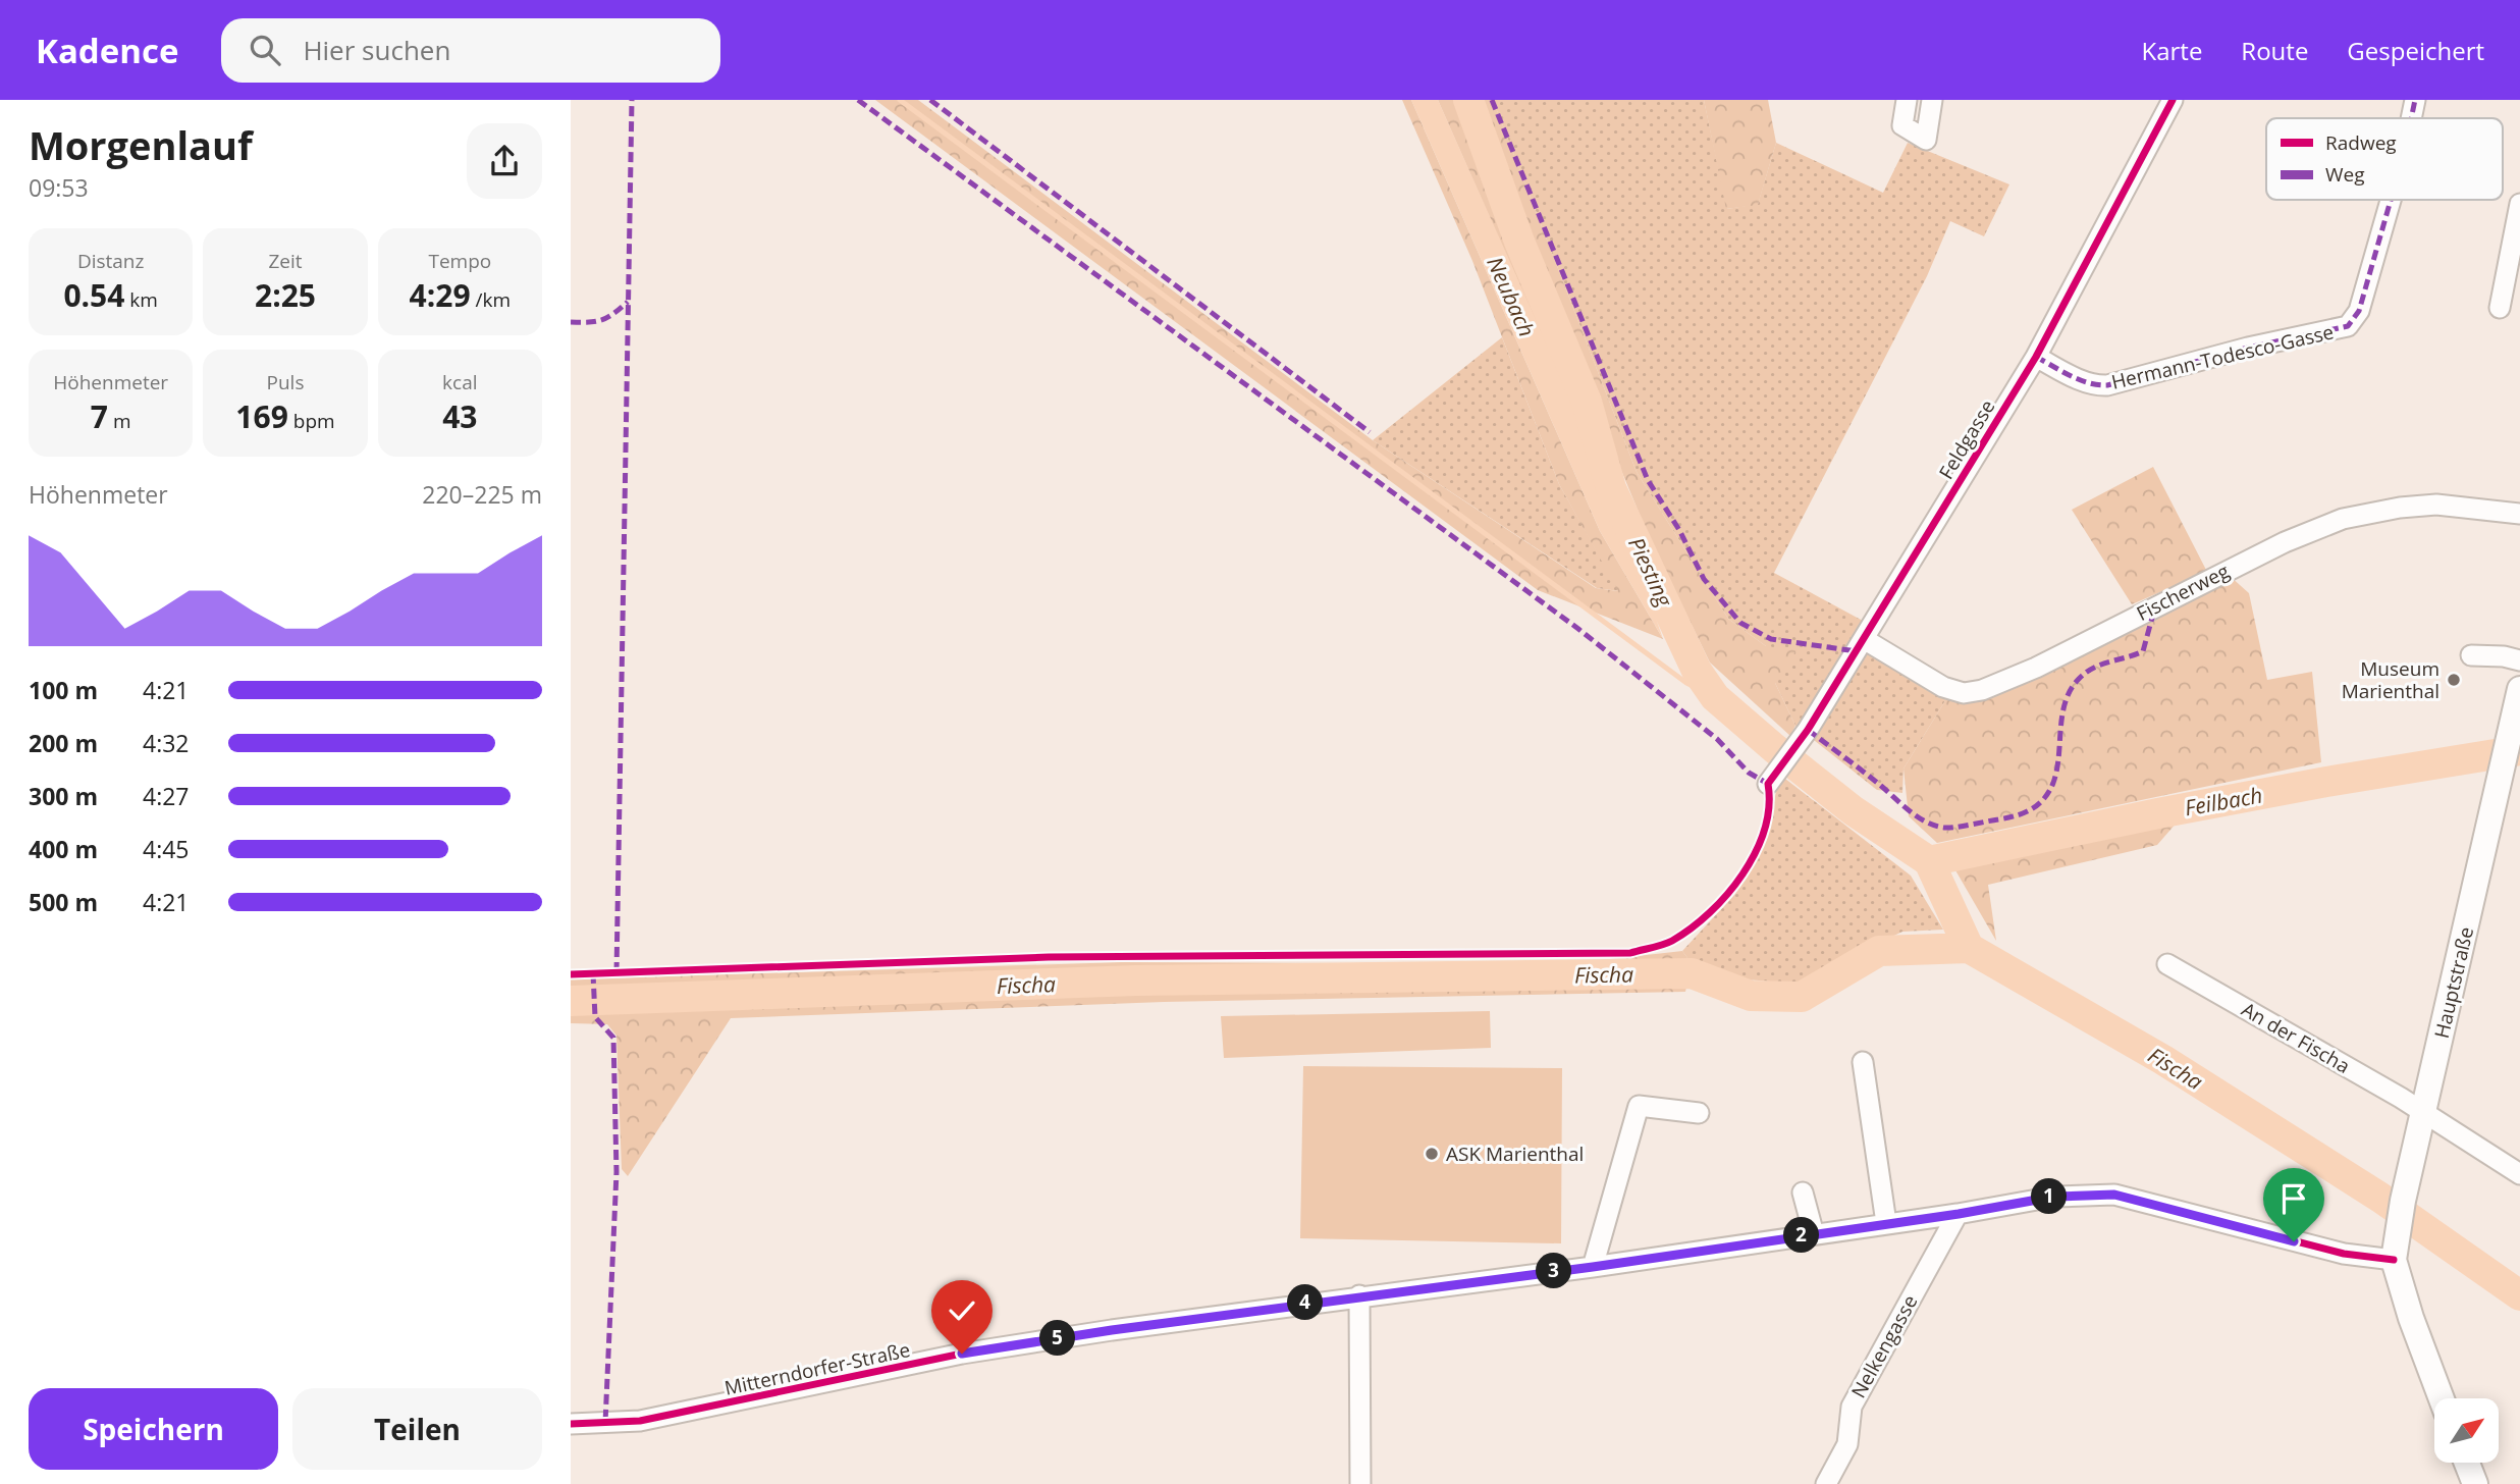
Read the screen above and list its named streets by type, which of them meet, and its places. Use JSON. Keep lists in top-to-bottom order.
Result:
{
  "streets": {
    "main road": ["Hauptstraße"],
    "street": [
      "Hermann-Todesco-Gasse",
      "Feldgasse",
      "Fischerweg",
      "An der Fischa",
      "Nelkengasse",
      "Mitterndorfer-Straße"
    ]
  },
  "crossings": [
    ["Hermann-Todesco-Gasse", "Feldgasse"],
    ["Feldgasse", "Fischerweg"],
    ["Hauptstraße", "An der Fischa"],
    ["Hauptstraße", "Mitterndorfer-Straße"],
    ["Nelkengasse", "Mitterndorfer-Straße"]
  ],
  "water": [
    "Neubach",
    "Piesting",
    "Feilbach",
    "Fischa"
  ],
  "places": ["Museum Marienthal", "ASK Marienthal"],
  "legend": ["Radweg", "Weg"],
  "north": "top right",
  "page": {
    "header": "Kadence",
    "search": "Hier suchen",
    "nav": ["Karte", "Route", "Gespeichert"],
    "heading": ["Morgenlauf", "09:53"],
    "stats": [
      ["Distanz", "0.54 km"],
      ["Zeit", "2:25"],
      ["Tempo", "4:29 /km"],
      ["Höhenmeter", "7 m"],
      ["Puls", "169 bpm"],
      ["kcal", "43"]
    ],
    "chart": ["Höhenmeter", "220–225 m"],
    "list": [
      {
        "name": "100 m",
        "note": "4:21"
      },
      {
        "name": "200 m",
        "note": "4:32"
      },
      {
        "name": "300 m",
        "note": "4:27"
      },
      {
        "name": "400 m",
        "note": "4:45"
      },
      {
        "name": "500 m",
        "note": "4:21"
      }
    ],
    "pins": [
      "1",
      "2",
      "3",
      "4",
      "5"
    ],
    "buttons": ["Speichern", "Teilen"]
  }
}
